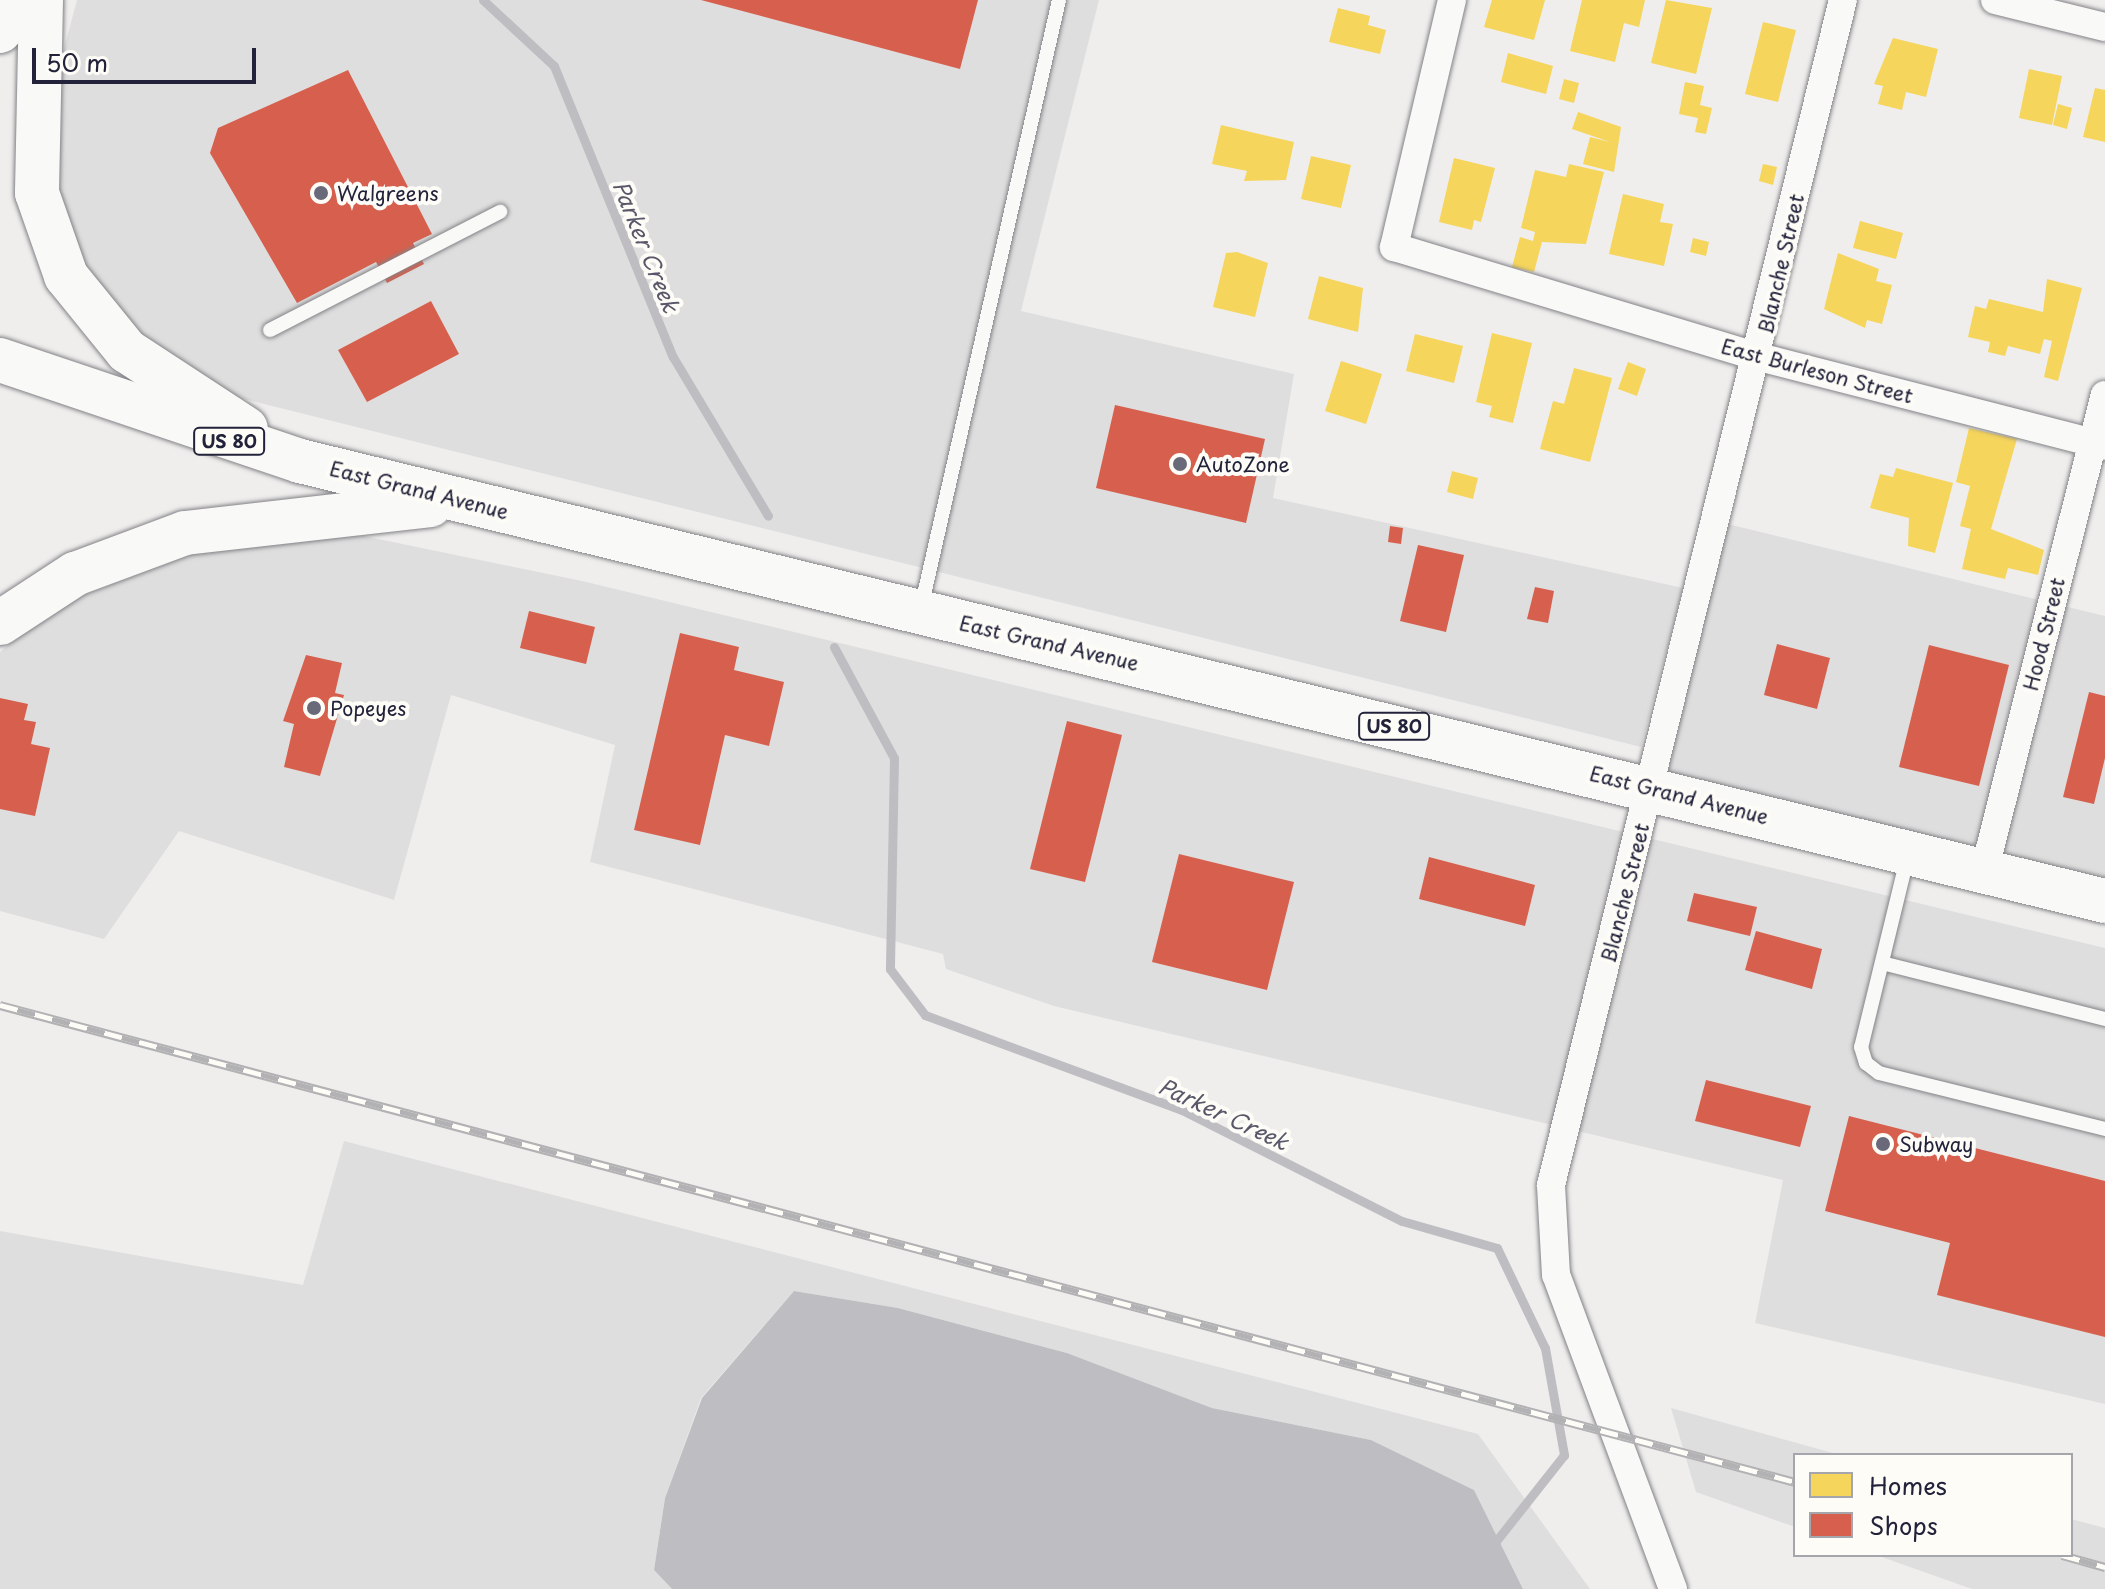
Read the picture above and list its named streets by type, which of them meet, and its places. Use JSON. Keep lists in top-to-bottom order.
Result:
{
  "streets": {
    "highway": ["US 80", "East Grand Avenue"],
    "street": ["Blanche Street", "East Burleson Street", "Hood Street"]
  },
  "crossings": [
    ["Blanche Street", "East Burleson Street"],
    ["Blanche Street", "East Grand Avenue"],
    ["East Burleson Street", "Hood Street"],
    ["East Grand Avenue", "Hood Street"]
  ],
  "water": ["Parker Creek"],
  "places": [
    "Walgreens",
    "AutoZone",
    "Popeyes",
    "Subway"
  ],
  "legend": ["Homes", "Shops"],
  "scale_bar": "50 m"
}
